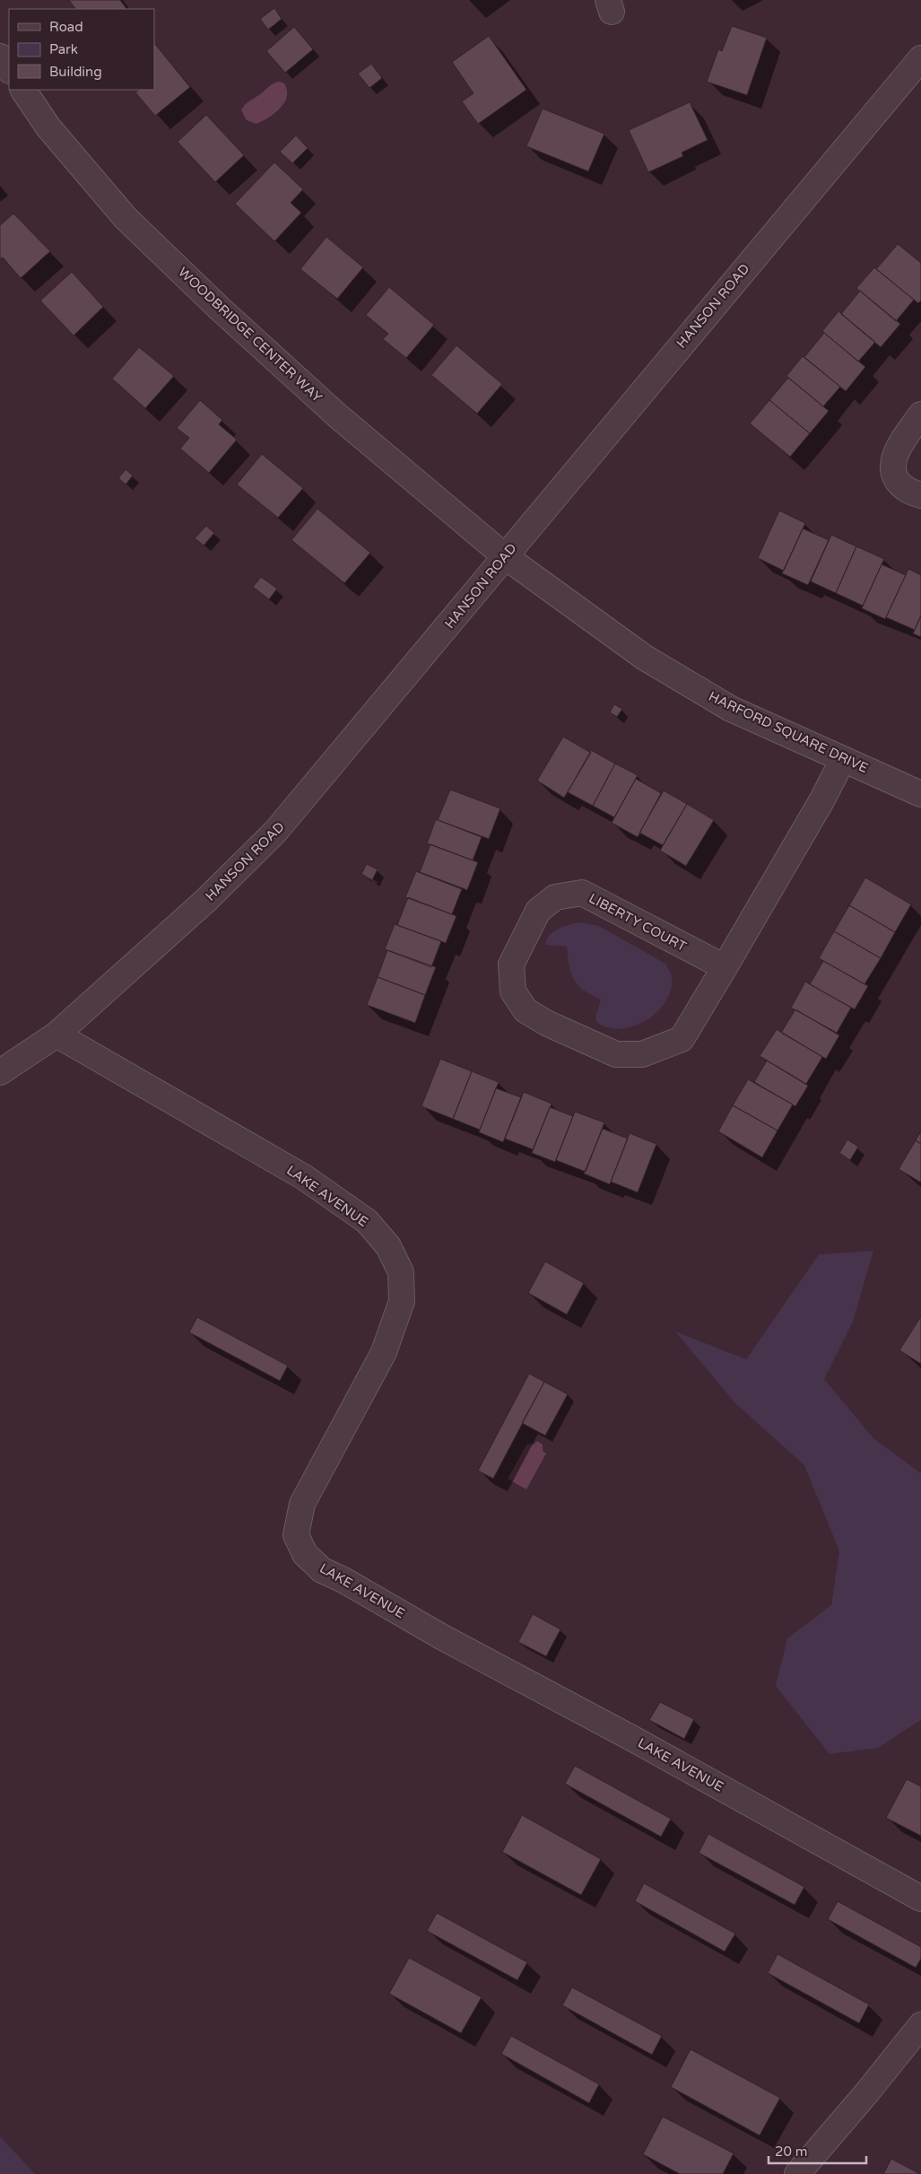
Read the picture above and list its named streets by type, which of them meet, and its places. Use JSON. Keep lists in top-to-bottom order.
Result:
{
  "streets": {
    "street": [
      "HANSON ROAD",
      "WOODBRIDGE CENTER WAY",
      "HARFORD SQUARE DRIVE",
      "LIBERTY COURT",
      "LAKE AVENUE"
    ]
  },
  "crossings": [
    ["HANSON ROAD", "WOODBRIDGE CENTER WAY"],
    ["HANSON ROAD", "HARFORD SQUARE DRIVE"],
    ["HANSON ROAD", "LAKE AVENUE"],
    ["WOODBRIDGE CENTER WAY", "HARFORD SQUARE DRIVE"],
    ["HARFORD SQUARE DRIVE", "LIBERTY COURT"]
  ],
  "legend": ["Road", "Park", "Building"],
  "scale_bar": "20 m"
}
